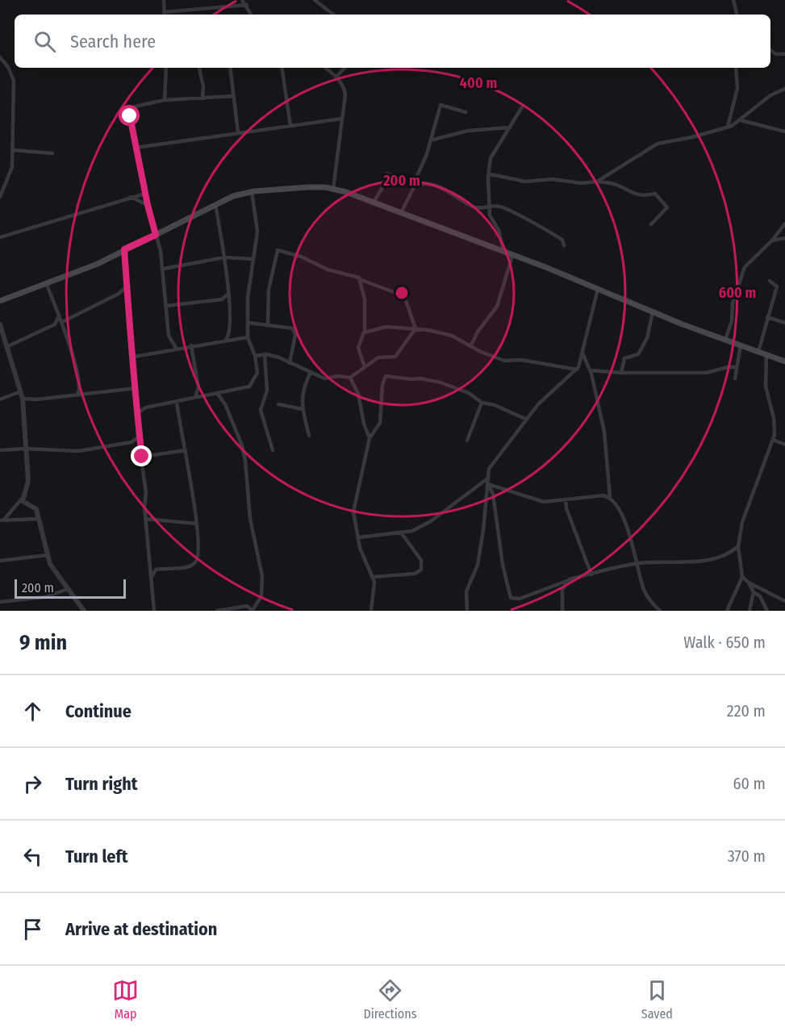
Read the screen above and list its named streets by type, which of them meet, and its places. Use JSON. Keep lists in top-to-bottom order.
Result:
{
  "scale_bar": "200 m",
  "page": {
    "search": "Search here",
    "scale": "200 m",
    "heading": ["9 min", "Walk · 650 m"],
    "list": [
      ["Continue", "220 m"],
      ["Turn right", "60 m"],
      ["Turn left", "370 m"],
      "Arrive at destination"
    ],
    "nav": ["Map", "Directions", "Saved"]
  },
  "rings": ["400 m", "200 m", "600 m"]
}
